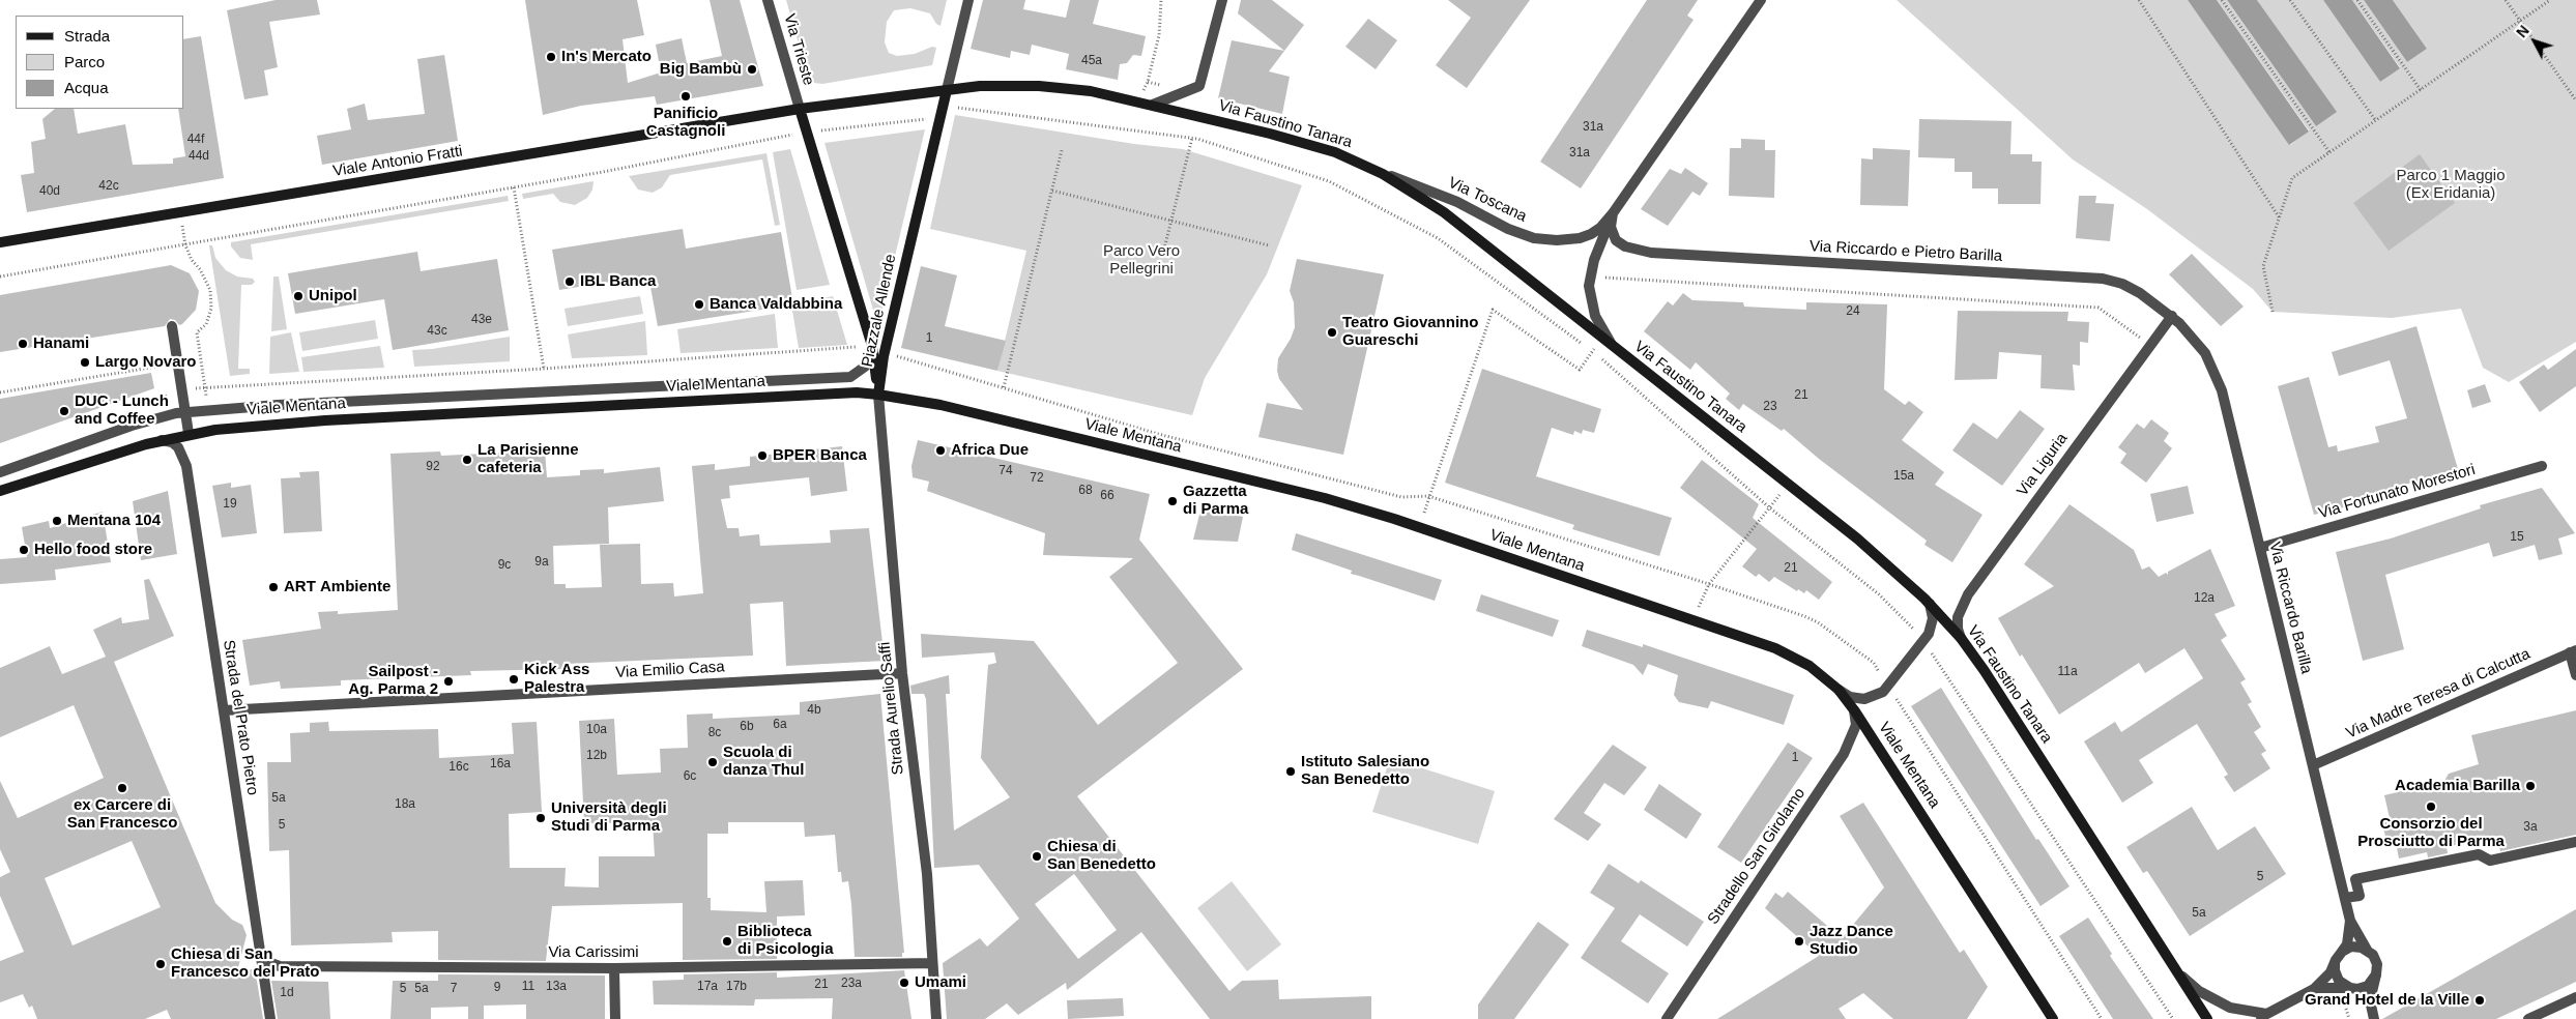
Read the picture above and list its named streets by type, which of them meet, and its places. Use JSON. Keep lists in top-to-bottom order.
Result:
{
  "streets": {
    "main road": [
      "Via Faustino Tanara",
      "Viale Antonio Fratti",
      "Piazzale Allende",
      "Viale Mentana"
    ],
    "street": [
      "Via Trieste",
      "Via Toscana",
      "Via Riccardo e Pietro Barilla",
      "Via Liguria",
      "Via Fortunato Morestori",
      "Via Riccardo Barilla",
      "Via Emilio Casa",
      "Via Madre Teresa di Calcutta",
      "Strada Aurelio Saffi",
      "Strada del Prato Pietro",
      "Stradello San Girolamo",
      "Via Carissimi"
    ]
  },
  "crossings": [
    ["Via Trieste", "Viale Antonio Fratti"],
    ["Via Trieste", "Piazzale Allende"],
    ["Via Faustino Tanara", "Via Toscana"],
    ["Via Faustino Tanara", "Piazzale Allende"],
    ["Via Faustino Tanara", "Via Liguria"],
    ["Viale Antonio Fratti", "Piazzale Allende"],
    ["Via Toscana", "Via Riccardo e Pietro Barilla"],
    ["Via Riccardo e Pietro Barilla", "Via Liguria"],
    ["Via Riccardo e Pietro Barilla", "Via Riccardo Barilla"],
    ["Piazzale Allende", "Viale Mentana"],
    ["Piazzale Allende", "Strada Aurelio Saffi"],
    ["Viale Mentana", "Strada Aurelio Saffi"],
    ["Viale Mentana", "Strada del Prato Pietro"],
    ["Viale Mentana", "Stradello San Girolamo"],
    ["Via Liguria", "Via Riccardo Barilla"],
    ["Via Fortunato Morestori", "Via Riccardo Barilla"],
    ["Via Riccardo Barilla", "Via Madre Teresa di Calcutta"],
    ["Via Emilio Casa", "Strada Aurelio Saffi"],
    ["Via Emilio Casa", "Strada del Prato Pietro"],
    ["Strada Aurelio Saffi", "Via Carissimi"],
    ["Strada del Prato Pietro", "Via Carissimi"]
  ],
  "parks": ["Parco 1 Maggio (Ex Eridania)", "Parco Vero Pellegrini"],
  "places": [
    "In's Mercato",
    "Big Bambù",
    "Panificio Castagnoli",
    "IBL Banca",
    "Unipol",
    "Banca Valdabbina",
    "Teatro Giovannino Guareschi",
    "Hanami",
    "Largo Novaro",
    "DUC - Lunch and Coffee",
    "Africa Due",
    "BPER Banca",
    "La Parisienne cafeteria",
    "Gazzetta di Parma",
    "Mentana 104",
    "Hello food store",
    "ART Ambiente",
    "Kick Ass Palestra",
    "Sailpost - Ag. Parma 2",
    "Scuola di danza Thul",
    "Istituto Salesiano San Benedetto",
    "Academia Barilla",
    "ex Carcere di San Francesco",
    "Consorzio del Prosciutto di Parma",
    "Università degli Studi di Parma",
    "Chiesa di San Benedetto",
    "Biblioteca di Psicologia",
    "Jazz Dance Studio",
    "Chiesa di San Francesco del Prato",
    "Umami",
    "Grand Hotel de la Ville"
  ],
  "house_numbers": [
    "45a",
    "31a",
    "44f",
    "31a",
    "44d",
    "42c",
    "40d",
    "24",
    "43e",
    "43c",
    "1",
    "21",
    "23",
    "92",
    "74",
    "15a",
    "72",
    "68",
    "66",
    "19",
    "15",
    "9a",
    "9c",
    "21",
    "12a",
    "11a",
    "4b",
    "6a",
    "6b",
    "10a",
    "8c",
    "12b",
    "1",
    "16a",
    "16c",
    "6c",
    "5a",
    "18a",
    "5",
    "3a",
    "5",
    "5a",
    "23a",
    "21",
    "11",
    "13a",
    "17a",
    "17b",
    "9",
    "5",
    "5a",
    "7",
    "1d"
  ],
  "legend": ["Strada", "Parco", "Acqua"],
  "north": "top left"
}
